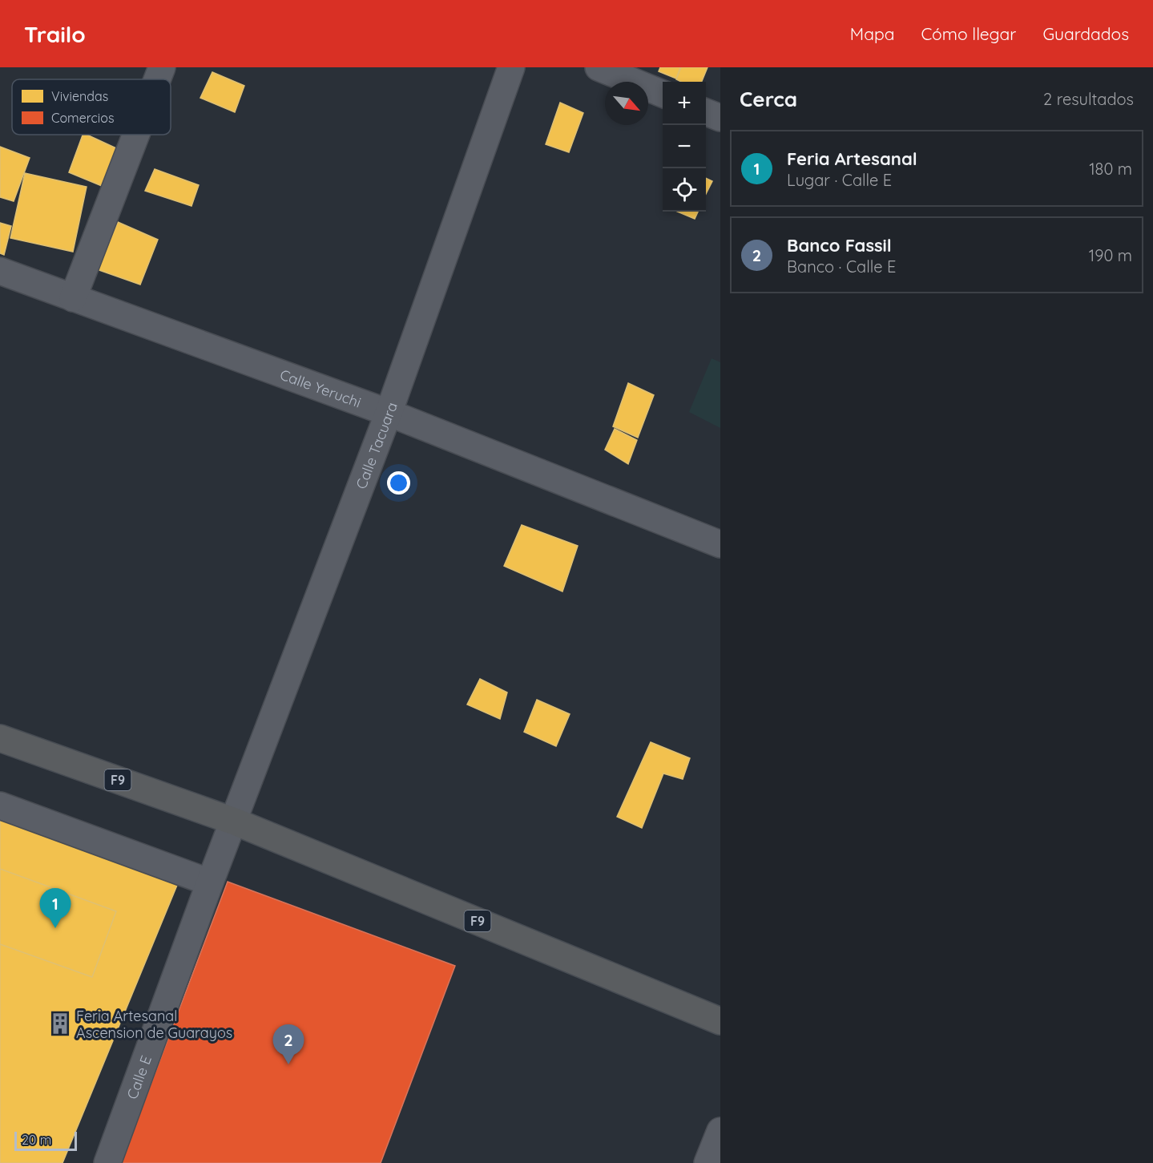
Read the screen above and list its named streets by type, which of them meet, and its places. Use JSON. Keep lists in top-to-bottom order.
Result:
{
  "streets": {
    "highway": ["F9"],
    "street": ["Calle Yeruchi", "Calle Tacuara", "Calle E"]
  },
  "crossings": [
    ["Calle Yeruchi", "Calle Tacuara"],
    ["Calle Tacuara", "F9"],
    ["Calle Tacuara", "Calle E"]
  ],
  "places": {
    "building": ["Feria Artesanal Ascension de Guarayos"]
  },
  "legend": ["Viviendas", "Comercios"],
  "scale_bar": "20 m",
  "north": "bottom right",
  "page": {
    "header": "Trailo",
    "nav": ["Mapa", "Cómo llegar", "Guardados"],
    "heading": ["Cerca", "2 resultados"],
    "map_buttons": ["+", "−"],
    "list": [
      {
        "mark": "1",
        "name": "Feria Artesanal",
        "note": "Lugar · Calle E",
        "value": "180 m"
      },
      {
        "mark": "2",
        "name": "Banco Fassil",
        "note": "Banco · Calle E",
        "value": "190 m"
      }
    ],
    "pins": ["1", "2"],
    "scale": "20 m"
  }
}
